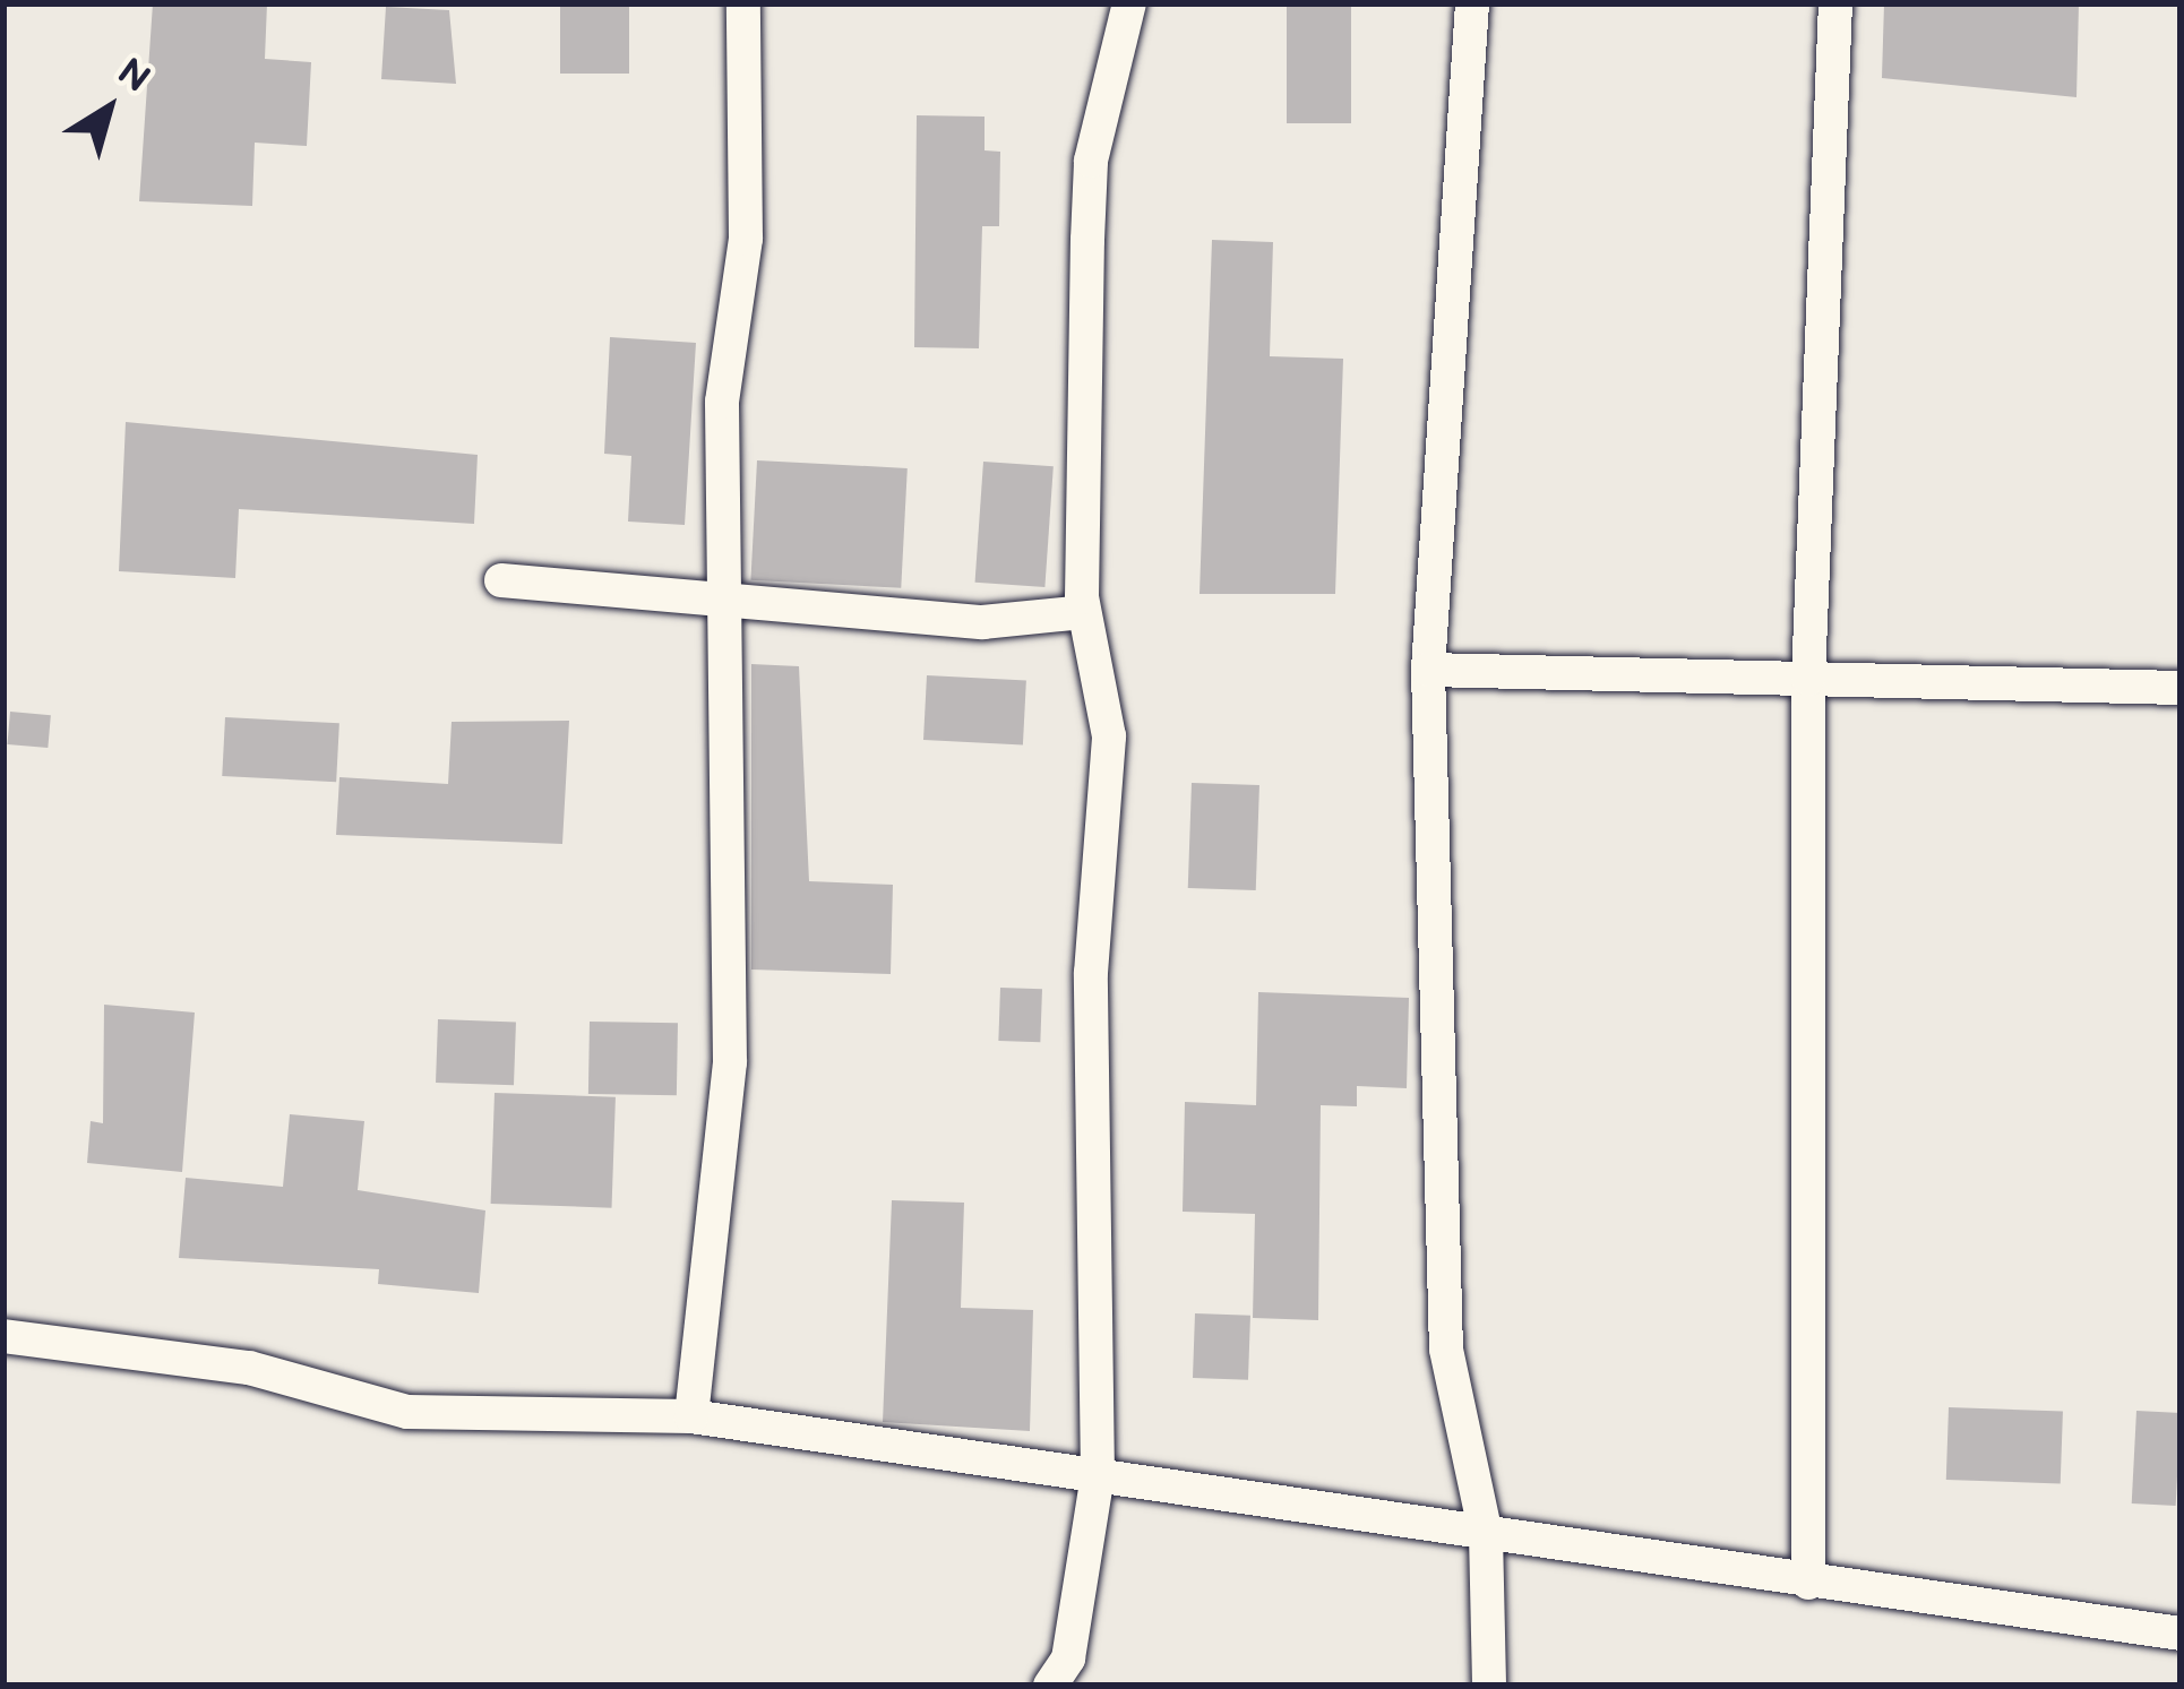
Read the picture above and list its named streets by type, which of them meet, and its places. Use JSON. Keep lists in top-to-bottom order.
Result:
{
  "north": "top right"
}
